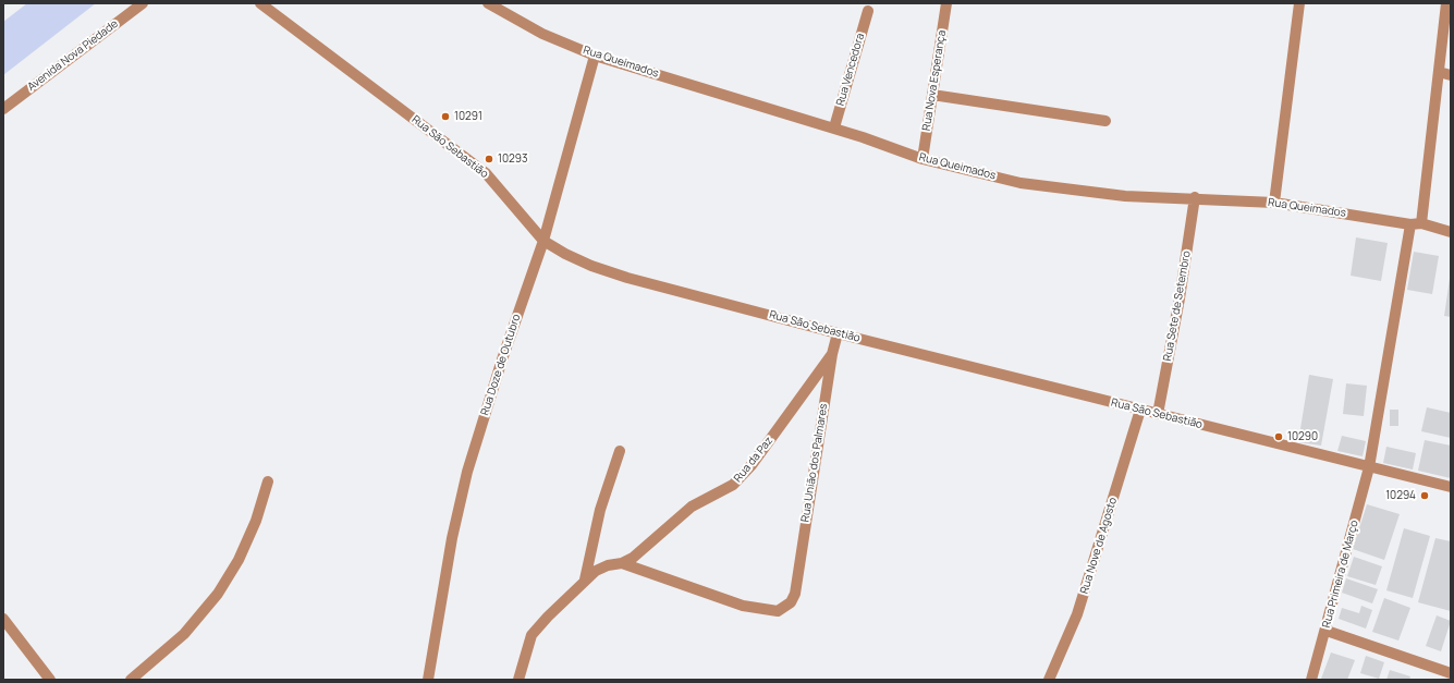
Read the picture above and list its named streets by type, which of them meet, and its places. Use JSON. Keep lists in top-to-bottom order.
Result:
{
  "streets": {
    "street": [
      "Avenida Nova Piedade",
      "Rua Queimados",
      "Rua Vencedora",
      "Rua Nova Esperança",
      "Rua São Sebastião",
      "Rua Sete de Setembro",
      "Rua Doze de Outubro",
      "Rua da Paz",
      "Rua União dos Palmares",
      "Rua Nove de Agosto",
      "Rua Primeira de Março"
    ]
  },
  "crossings": [
    ["Rua Queimados", "Rua Vencedora"],
    ["Rua Queimados", "Rua Nova Esperança"],
    ["Rua Queimados", "Rua Sete de Setembro"],
    ["Rua Queimados", "Rua Doze de Outubro"],
    ["Rua Queimados", "Rua Primeira de Março"],
    ["Rua São Sebastião", "Rua Sete de Setembro"],
    ["Rua São Sebastião", "Rua Doze de Outubro"],
    ["Rua São Sebastião", "Rua União dos Palmares"],
    ["Rua São Sebastião", "Rua Nove de Agosto"],
    ["Rua São Sebastião", "Rua Primeira de Março"],
    ["Rua da Paz", "Rua União dos Palmares"]
  ],
  "places": [
    "10291",
    "10293",
    "10290",
    "10294"
  ]
}
